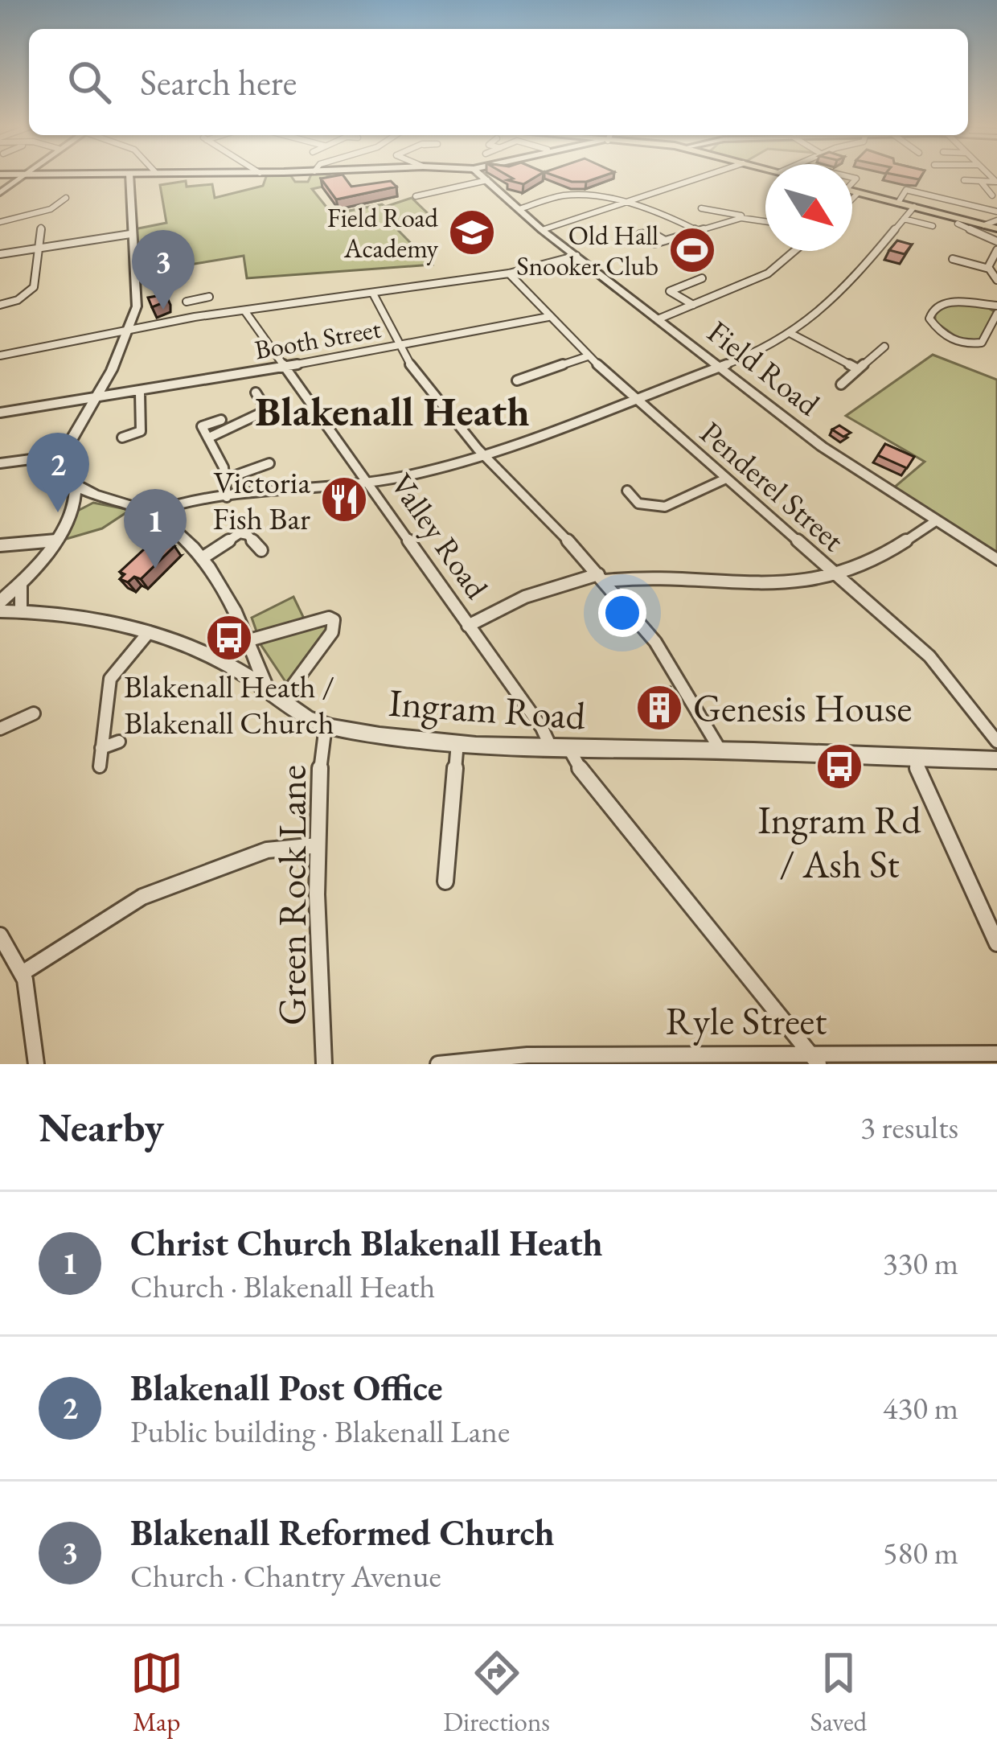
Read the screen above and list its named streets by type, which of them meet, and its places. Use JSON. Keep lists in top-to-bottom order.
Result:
{
  "streets": {
    "street": [
      "Booth Street",
      "Field Road",
      "Penderel Street",
      "Valley Road",
      "Ingram Road",
      "Green Rock Lane",
      "Ryle Street"
    ]
  },
  "crossings": [
    ["Booth Street", "Penderel Street"],
    ["Booth Street", "Valley Road"],
    ["Valley Road", "Ingram Road"],
    ["Ingram Road", "Green Rock Lane"]
  ],
  "districts": ["Blakenall Heath"],
  "places": {
    "school or university": ["Field Road Academy"],
    "sports": ["Old Hall Snooker Club"],
    "restaurant": ["Victoria Fish Bar"],
    "bus stop": ["Blakenall Heath / Blakenall Church", "Ingram Rd / Ash St"],
    "building": ["Genesis House"]
  },
  "north": "bottom right",
  "page": {
    "search": "Search here",
    "pins": ["3", "2", "1"],
    "heading": ["Nearby", "3 results"],
    "list": [
      {
        "mark": "1",
        "name": "Christ Church Blakenall Heath",
        "note": "Church · Blakenall Heath",
        "value": "330 m"
      },
      {
        "mark": "2",
        "name": "Blakenall Post Office",
        "note": "Public building · Blakenall Lane",
        "value": "430 m"
      },
      {
        "mark": "3",
        "name": "Blakenall Reformed Church",
        "note": "Church · Chantry Avenue",
        "value": "580 m"
      }
    ],
    "nav": ["Map", "Directions", "Saved"]
  }
}
